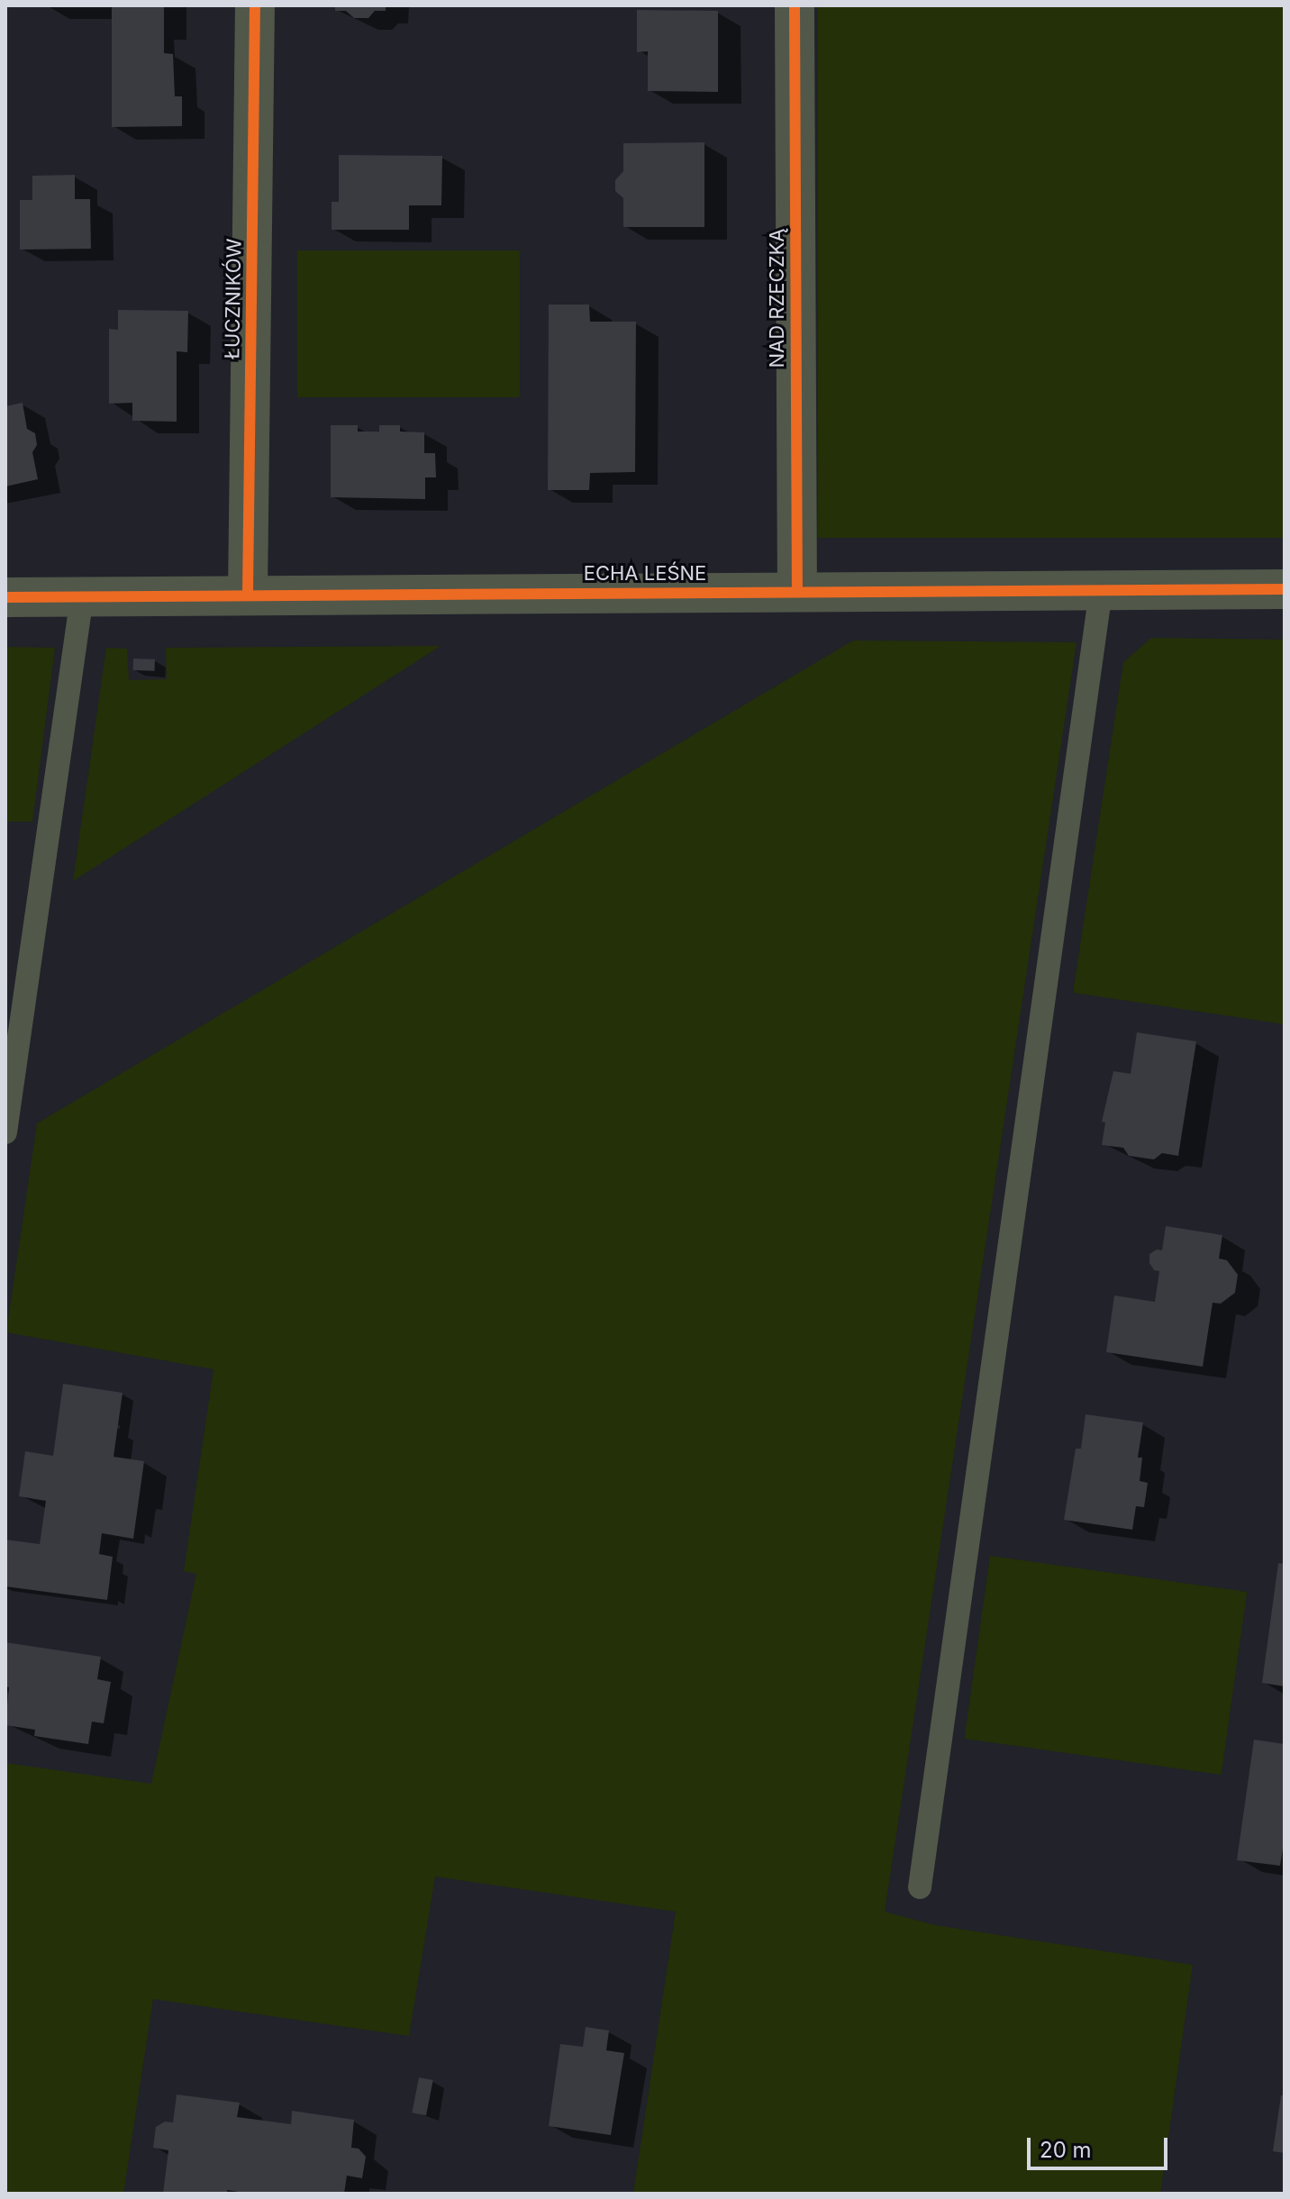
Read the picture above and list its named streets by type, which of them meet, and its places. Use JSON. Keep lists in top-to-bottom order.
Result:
{
  "streets": {
    "street": ["NAD RZECZKĄ", "ŁUCZNIKÓW", "ECHA LEŚNE"]
  },
  "crossings": [
    ["NAD RZECZKĄ", "ECHA LEŚNE"],
    ["ŁUCZNIKÓW", "ECHA LEŚNE"]
  ],
  "scale_bar": "20 m"
}
